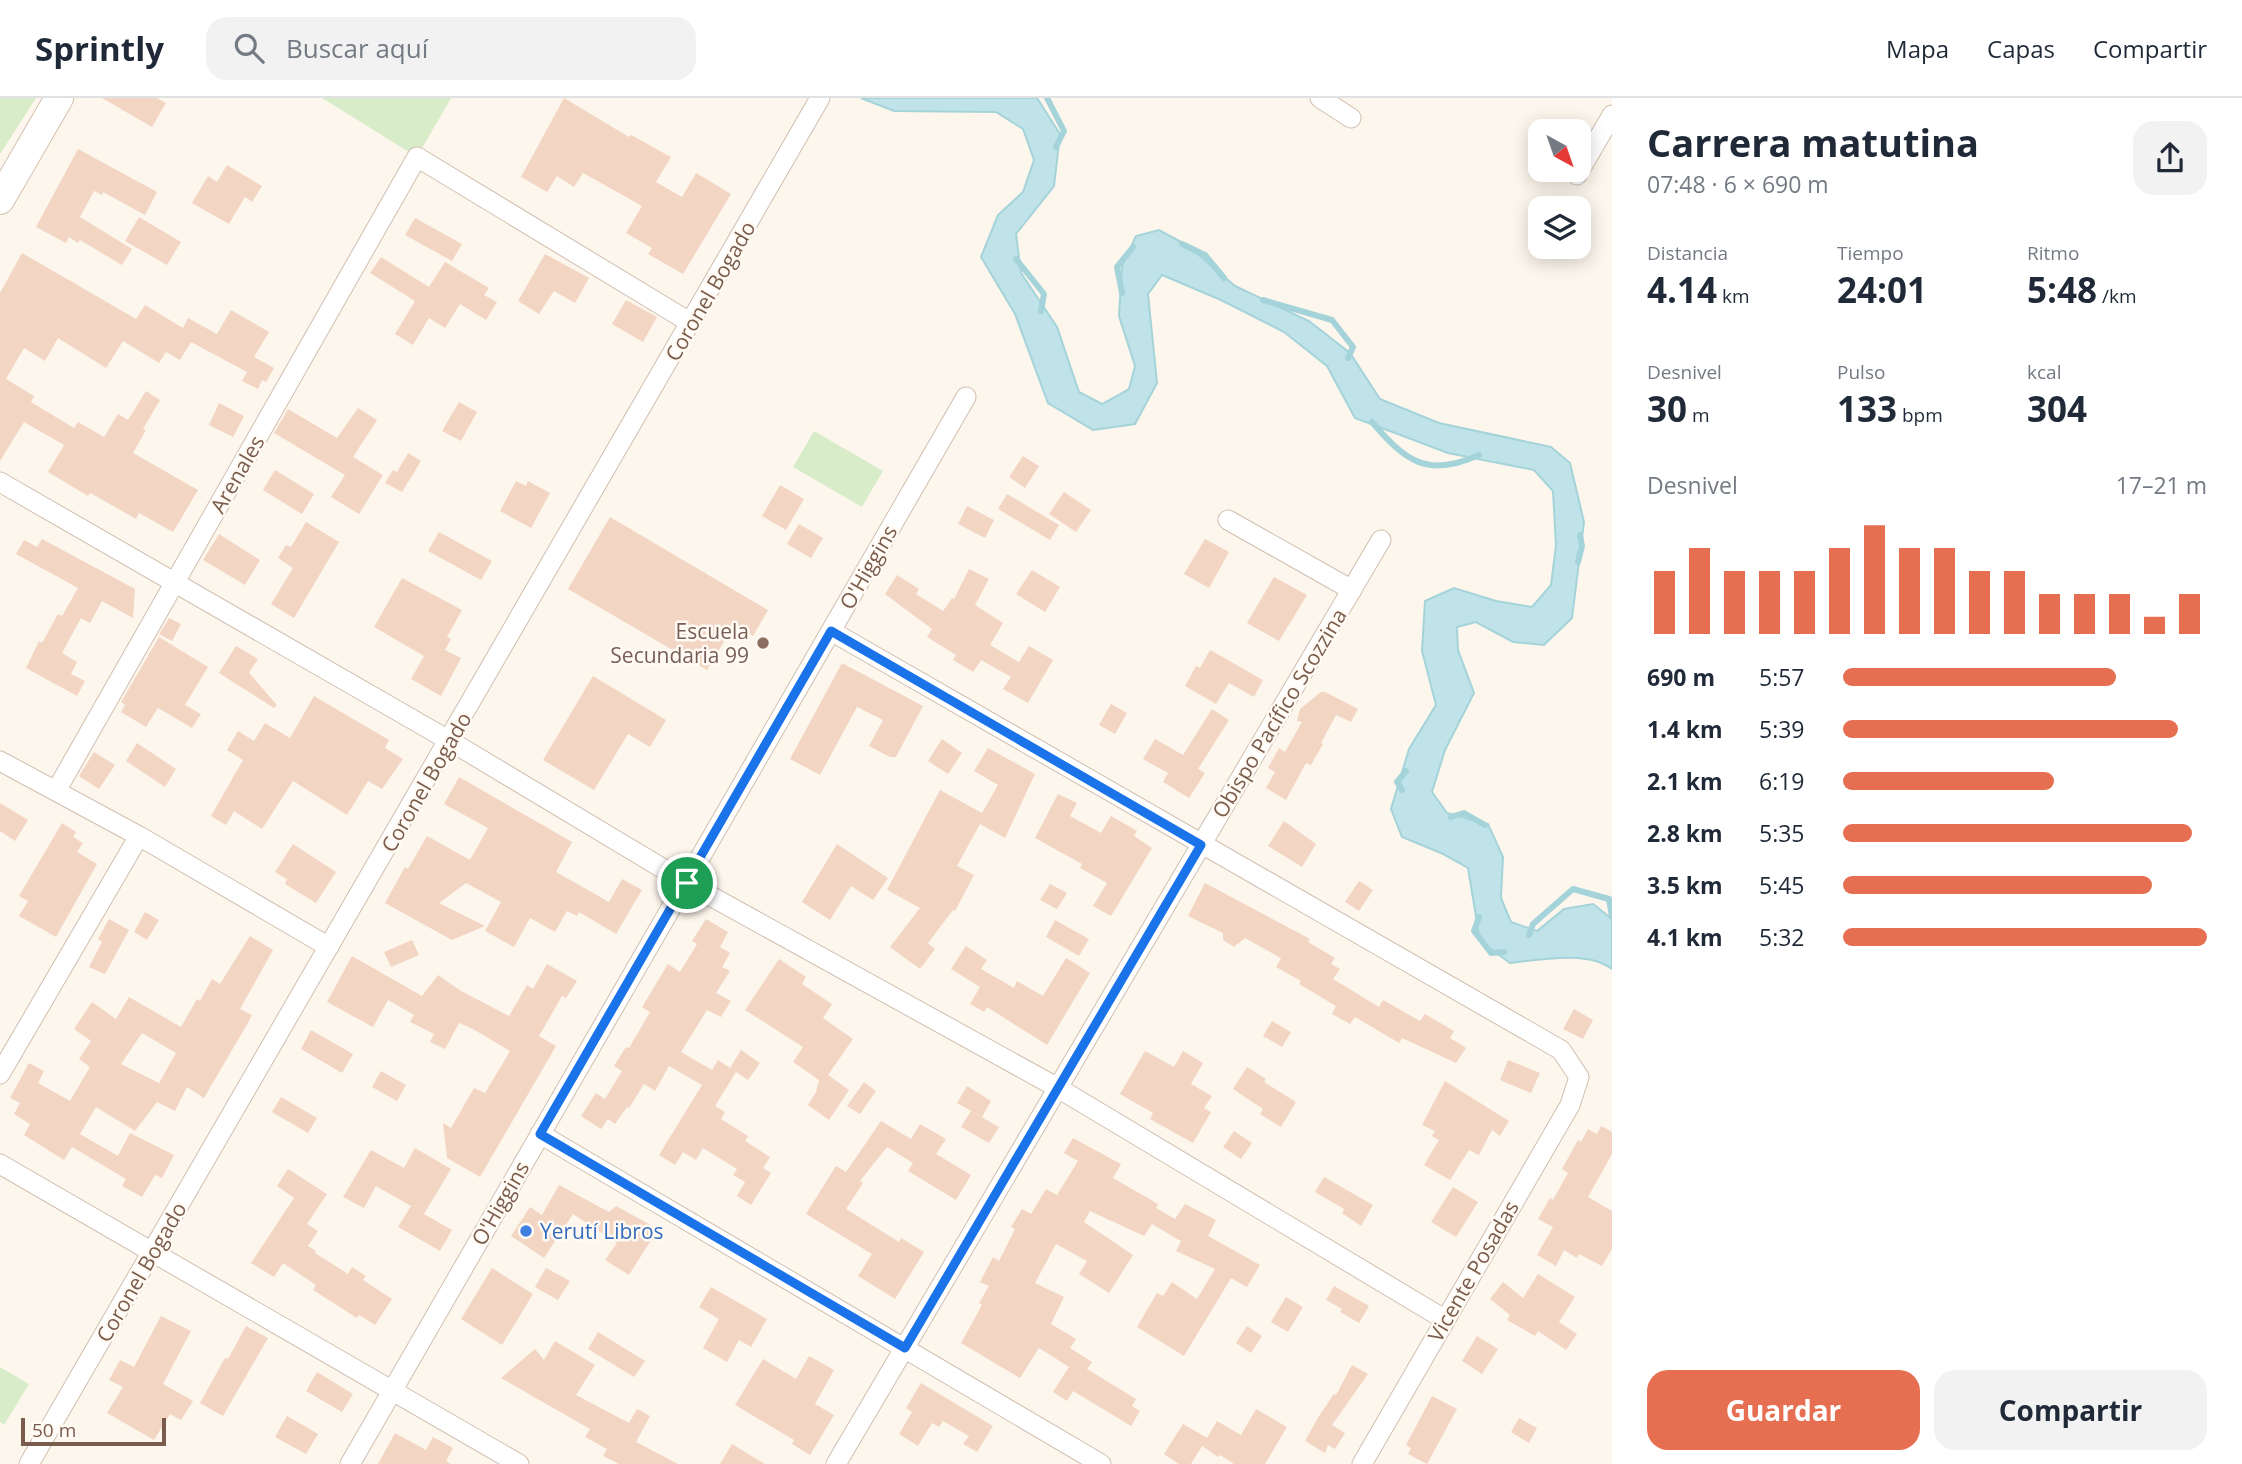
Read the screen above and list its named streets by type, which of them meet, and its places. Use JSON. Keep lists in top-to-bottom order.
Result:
{
  "streets": {
    "street": [
      "Coronel Bogado",
      "Arenales",
      "O'Higgins",
      "Obispo Pacífico Scozzina",
      "Vicente Posadas"
    ]
  },
  "crossings": [
    ["Coronel Bogado", "Arenales"],
    ["Obispo Pacífico Scozzina", "Vicente Posadas"]
  ],
  "places": ["Escuela Secundaria 99", "Yerutí Libros"],
  "scale_bar": "50 m",
  "north": "bottom right",
  "page": {
    "header": "Sprintly",
    "search": "Buscar aquí",
    "nav": ["Mapa", "Capas", "Compartir"],
    "heading": ["Carrera matutina", "07:48 · 6 × 690 m"],
    "stats": [
      ["Distancia", "4.14 km"],
      ["Tiempo", "24:01"],
      ["Ritmo", "5:48 /km"],
      ["Desnivel", "30 m"],
      ["Pulso", "133 bpm"],
      ["kcal", "304"]
    ],
    "chart": ["Desnivel", "17–21 m"],
    "list": [
      {
        "name": "690 m",
        "note": "5:57"
      },
      {
        "name": "1.4 km",
        "note": "5:39"
      },
      {
        "name": "2.1 km",
        "note": "6:19"
      },
      {
        "name": "2.8 km",
        "note": "5:35"
      },
      {
        "name": "3.5 km",
        "note": "5:45"
      },
      {
        "name": "4.1 km",
        "note": "5:32"
      }
    ],
    "buttons": ["Guardar", "Compartir"],
    "scale": "50 m"
  }
}
